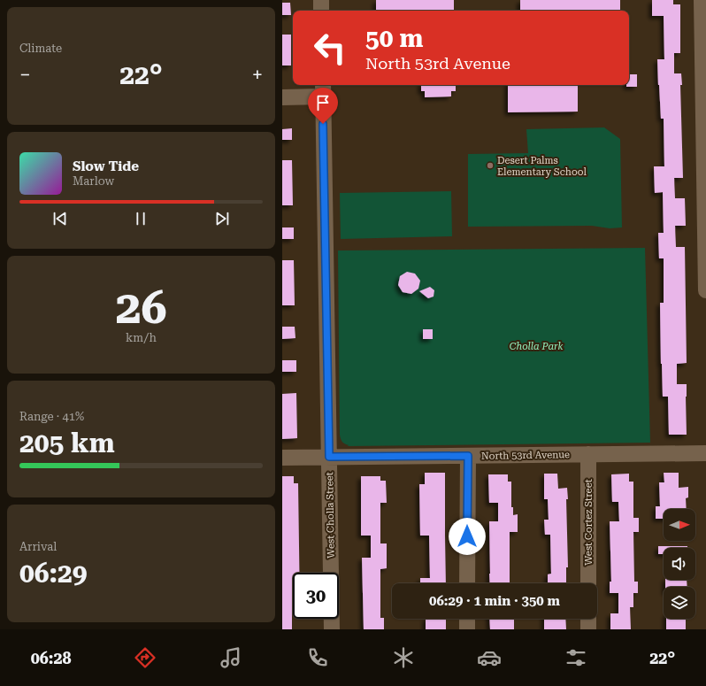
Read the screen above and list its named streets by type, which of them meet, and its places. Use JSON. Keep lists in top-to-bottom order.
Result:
{
  "streets": {
    "street": ["North 53rd Avenue", "West Cholla Street", "West Cortez Street"]
  },
  "crossings": [
    ["North 53rd Avenue", "West Cholla Street"],
    ["North 53rd Avenue", "West Cortez Street"]
  ],
  "parks": ["Cholla Park"],
  "places": ["Desert Palms Elementary School"],
  "north": "right",
  "page": {
    "tile": [
      "Climate",
      ["26", "km/h"],
      ["Range · 41%", "205 km"],
      ["Arrival", "06:29"]
    ],
    "turn": ["50 m", "North 53rd Avenue"],
    "heat": ["−", "22°", "+"],
    "song": ["Slow Tide", "Marlow"],
    "limit": "30",
    "trip": "06:29 · 1 min · 350 m",
    "tabs": ["06:28", "22°"]
  }
}
